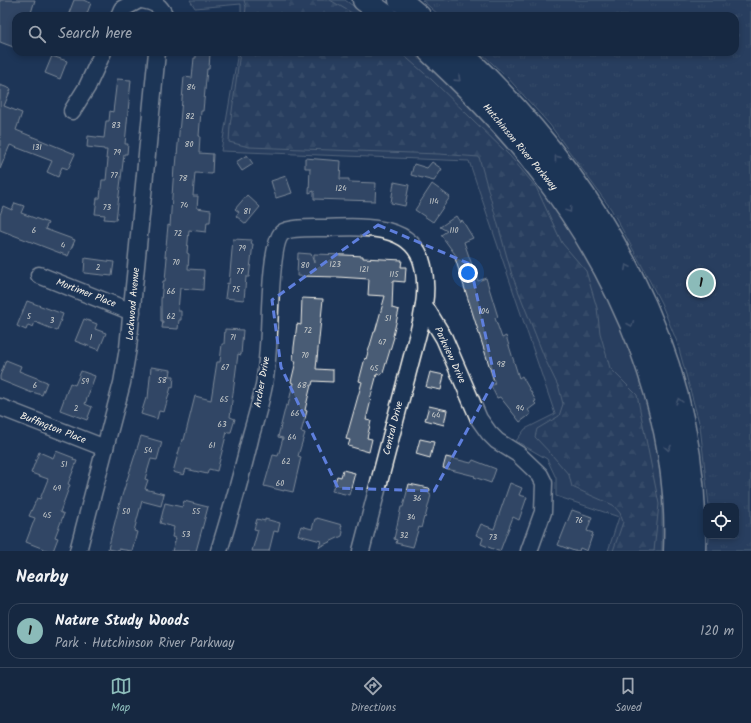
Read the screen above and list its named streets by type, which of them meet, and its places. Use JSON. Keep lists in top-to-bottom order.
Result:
{
  "streets": {
    "highway": ["Hutchinson River Parkway"],
    "street": [
      "Mortimer Place",
      "Lockwood Avenue",
      "Parkview Drive",
      "Archer Drive",
      "Buffington Place",
      "Central Drive"
    ]
  },
  "crossings": [
    ["Mortimer Place", "Lockwood Avenue"],
    ["Lockwood Avenue", "Buffington Place"],
    ["Parkview Drive", "Archer Drive"],
    ["Parkview Drive", "Central Drive"],
    ["Archer Drive", "Central Drive"]
  ],
  "house_numbers": [
    "84",
    "82",
    "83",
    "80",
    "131",
    "79",
    "77",
    "78",
    "124",
    "114",
    "74",
    "73",
    "81",
    "6",
    "110",
    "72",
    "4",
    "79",
    "70",
    "123",
    "80",
    "2",
    "121",
    "77",
    "115",
    "75",
    "66",
    "104",
    "5",
    "62",
    "51",
    "3",
    "72",
    "1",
    "71",
    "47",
    "70",
    "98",
    "67",
    "45",
    "58",
    "59",
    "6",
    "68",
    "65",
    "2",
    "94",
    "66",
    "44",
    "63",
    "64",
    "61",
    "54",
    "62",
    "51",
    "60",
    "49",
    "36",
    "50",
    "55",
    "45",
    "34",
    "76",
    "53",
    "32",
    "73"
  ],
  "page": {
    "search": "Search here",
    "pins": "1",
    "heading": "Nearby",
    "list": [
      {
        "mark": "1",
        "name": "Nature Study Woods",
        "note": "Park · Hutchinson River Parkway",
        "value": "120 m"
      }
    ],
    "nav": ["Map", "Directions", "Saved"]
  }
}
